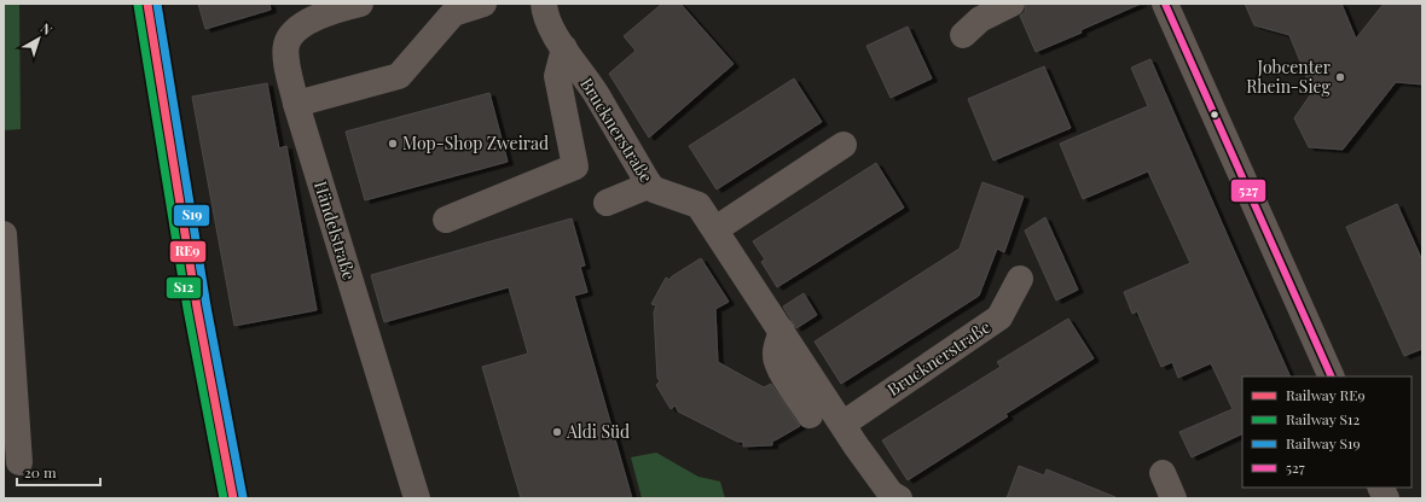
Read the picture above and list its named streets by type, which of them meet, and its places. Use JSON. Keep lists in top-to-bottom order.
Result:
{
  "streets": {
    "street": ["Brucknerstraße", "Händelstraße"]
  },
  "places": ["Jobcenter Rhein-Sieg", "Mop-Shop Zweirad", "Aldi Süd"],
  "lines": [
    "rail line RE9",
    "rail line S19",
    "transit line 527",
    "rail line S12"
  ],
  "legend": [
    "Railway RE9",
    "Railway S12",
    "Railway S19",
    "527"
  ],
  "scale_bar": "20 m",
  "north": "top right"
}
